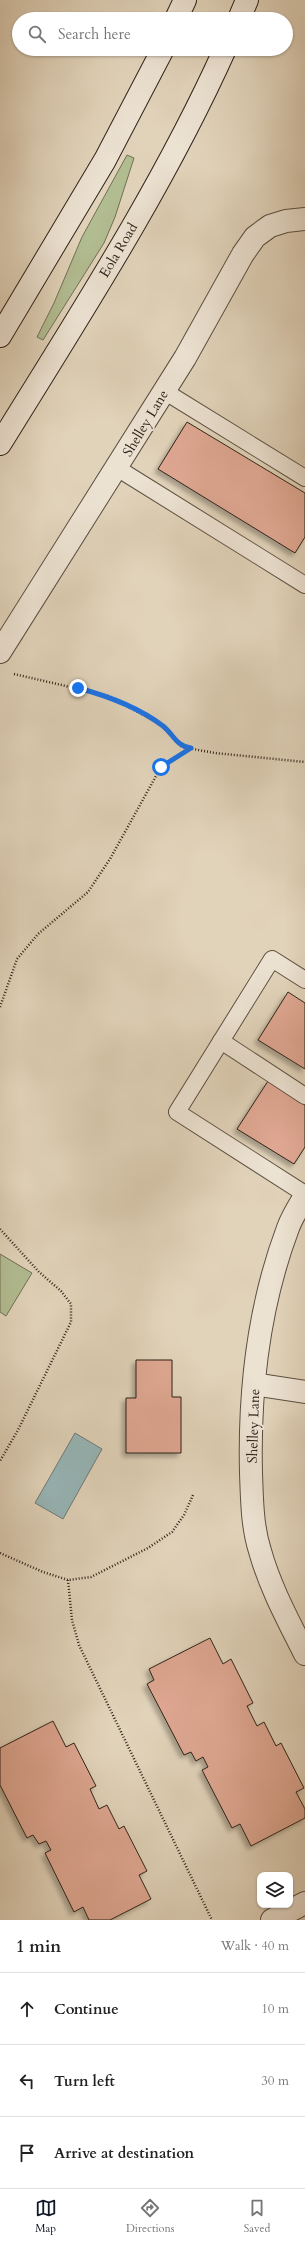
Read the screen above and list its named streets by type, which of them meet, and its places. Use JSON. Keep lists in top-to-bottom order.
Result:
{
  "streets": {
    "street": ["Eola Road", "Shelley Lane"]
  },
  "page": {
    "search": "Search here",
    "heading": ["1 min", "Walk · 40 m"],
    "list": [
      ["Continue", "10 m"],
      ["Turn left", "30 m"],
      "Arrive at destination"
    ],
    "nav": ["Map", "Directions", "Saved"]
  }
}
